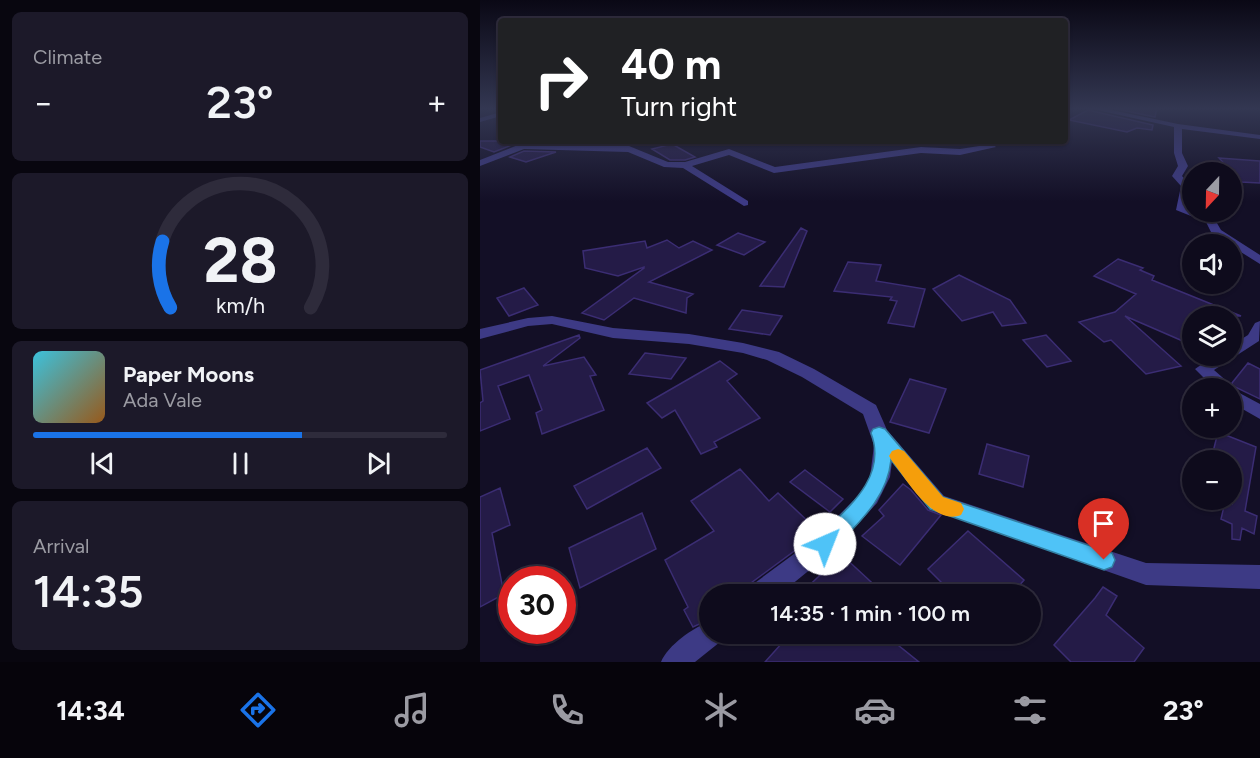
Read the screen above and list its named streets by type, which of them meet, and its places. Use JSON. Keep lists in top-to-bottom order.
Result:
{
  "north": "bottom",
  "page": {
    "tile": [
      "Climate",
      ["Arrival", "14:35"]
    ],
    "turn": ["40 m", "Turn right"],
    "heat": ["−", "23°", "+"],
    "map_buttons": ["+", "−"],
    "song": ["Paper Moons", "Ada Vale"],
    "limit": "30",
    "trip": "14:35 · 1 min · 100 m",
    "tabs": ["14:34", "23°"],
    "gauge": ["28", "km/h"]
  }
}
